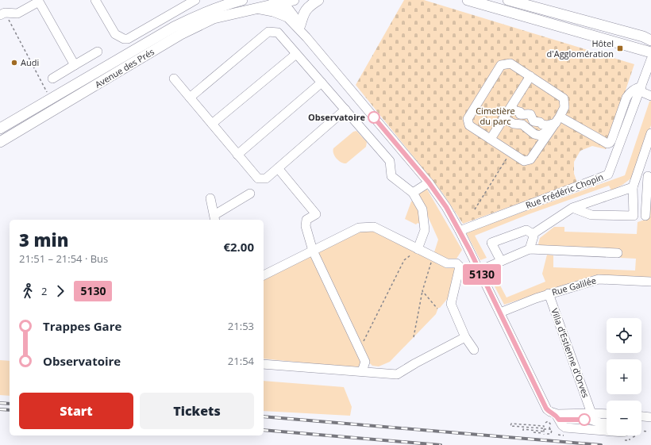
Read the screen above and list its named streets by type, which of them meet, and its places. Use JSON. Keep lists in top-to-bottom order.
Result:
{
  "streets": {
    "main road": ["Avenue des Prés"],
    "street": ["Rue Frédéric Chopin", "Rue Galilée", "Villa d'Estienne d'Orves"]
  },
  "crossings": [
    ["Rue Galilée", "Villa d'Estienne d'Orves"]
  ],
  "parks": ["Cimetière du parc"],
  "places": {
    "transit": ["Hôtel d'Agglomération"],
    "other": ["Audi", "Observatoire"]
  },
  "lines": ["bus line 5130"],
  "page": {
    "on_map": "5130",
    "heading": ["3 min", "21:51 – 21:54 · Bus", "€2.00"],
    "legs": ["2", "5130"],
    "list": [
      {
        "name": "Trappes Gare",
        "value": "21:53"
      },
      {
        "name": "Observatoire",
        "value": "21:54"
      }
    ],
    "map_buttons": ["+", "−"],
    "buttons": ["Start", "Tickets"]
  }
}
